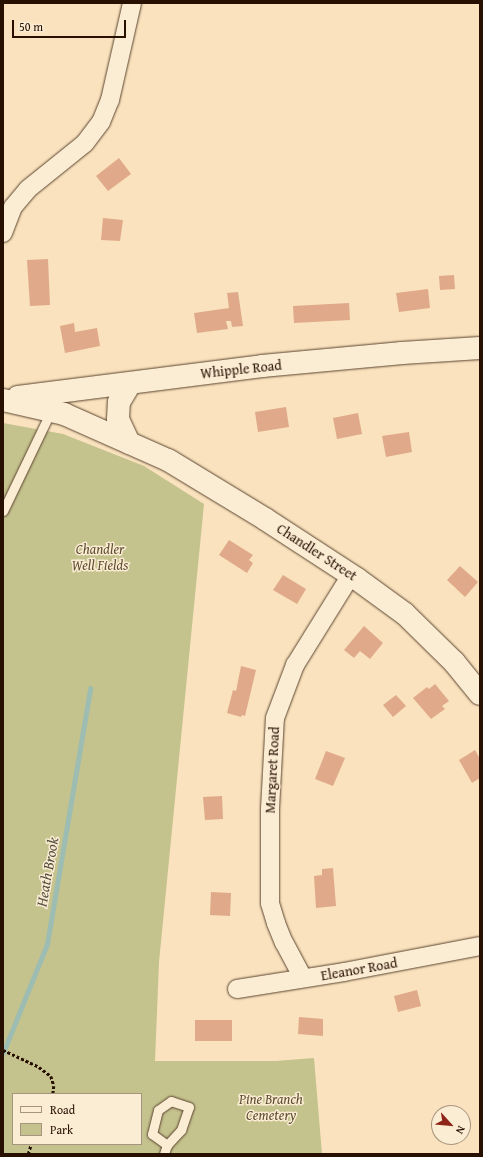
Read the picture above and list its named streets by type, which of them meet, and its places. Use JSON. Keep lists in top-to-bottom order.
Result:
{
  "streets": {
    "main road": ["Whipple Road", "Chandler Street"],
    "street": ["Margaret Road", "Eleanor Road"]
  },
  "crossings": [
    ["Whipple Road", "Chandler Street"],
    ["Chandler Street", "Margaret Road"],
    ["Margaret Road", "Eleanor Road"]
  ],
  "water": ["Heath Brook"],
  "parks": ["Chandler Well Fields", "Pine Branch Cemetery"],
  "legend": ["Road", "Park"],
  "scale_bar": "50 m",
  "north": "bottom right"
}
